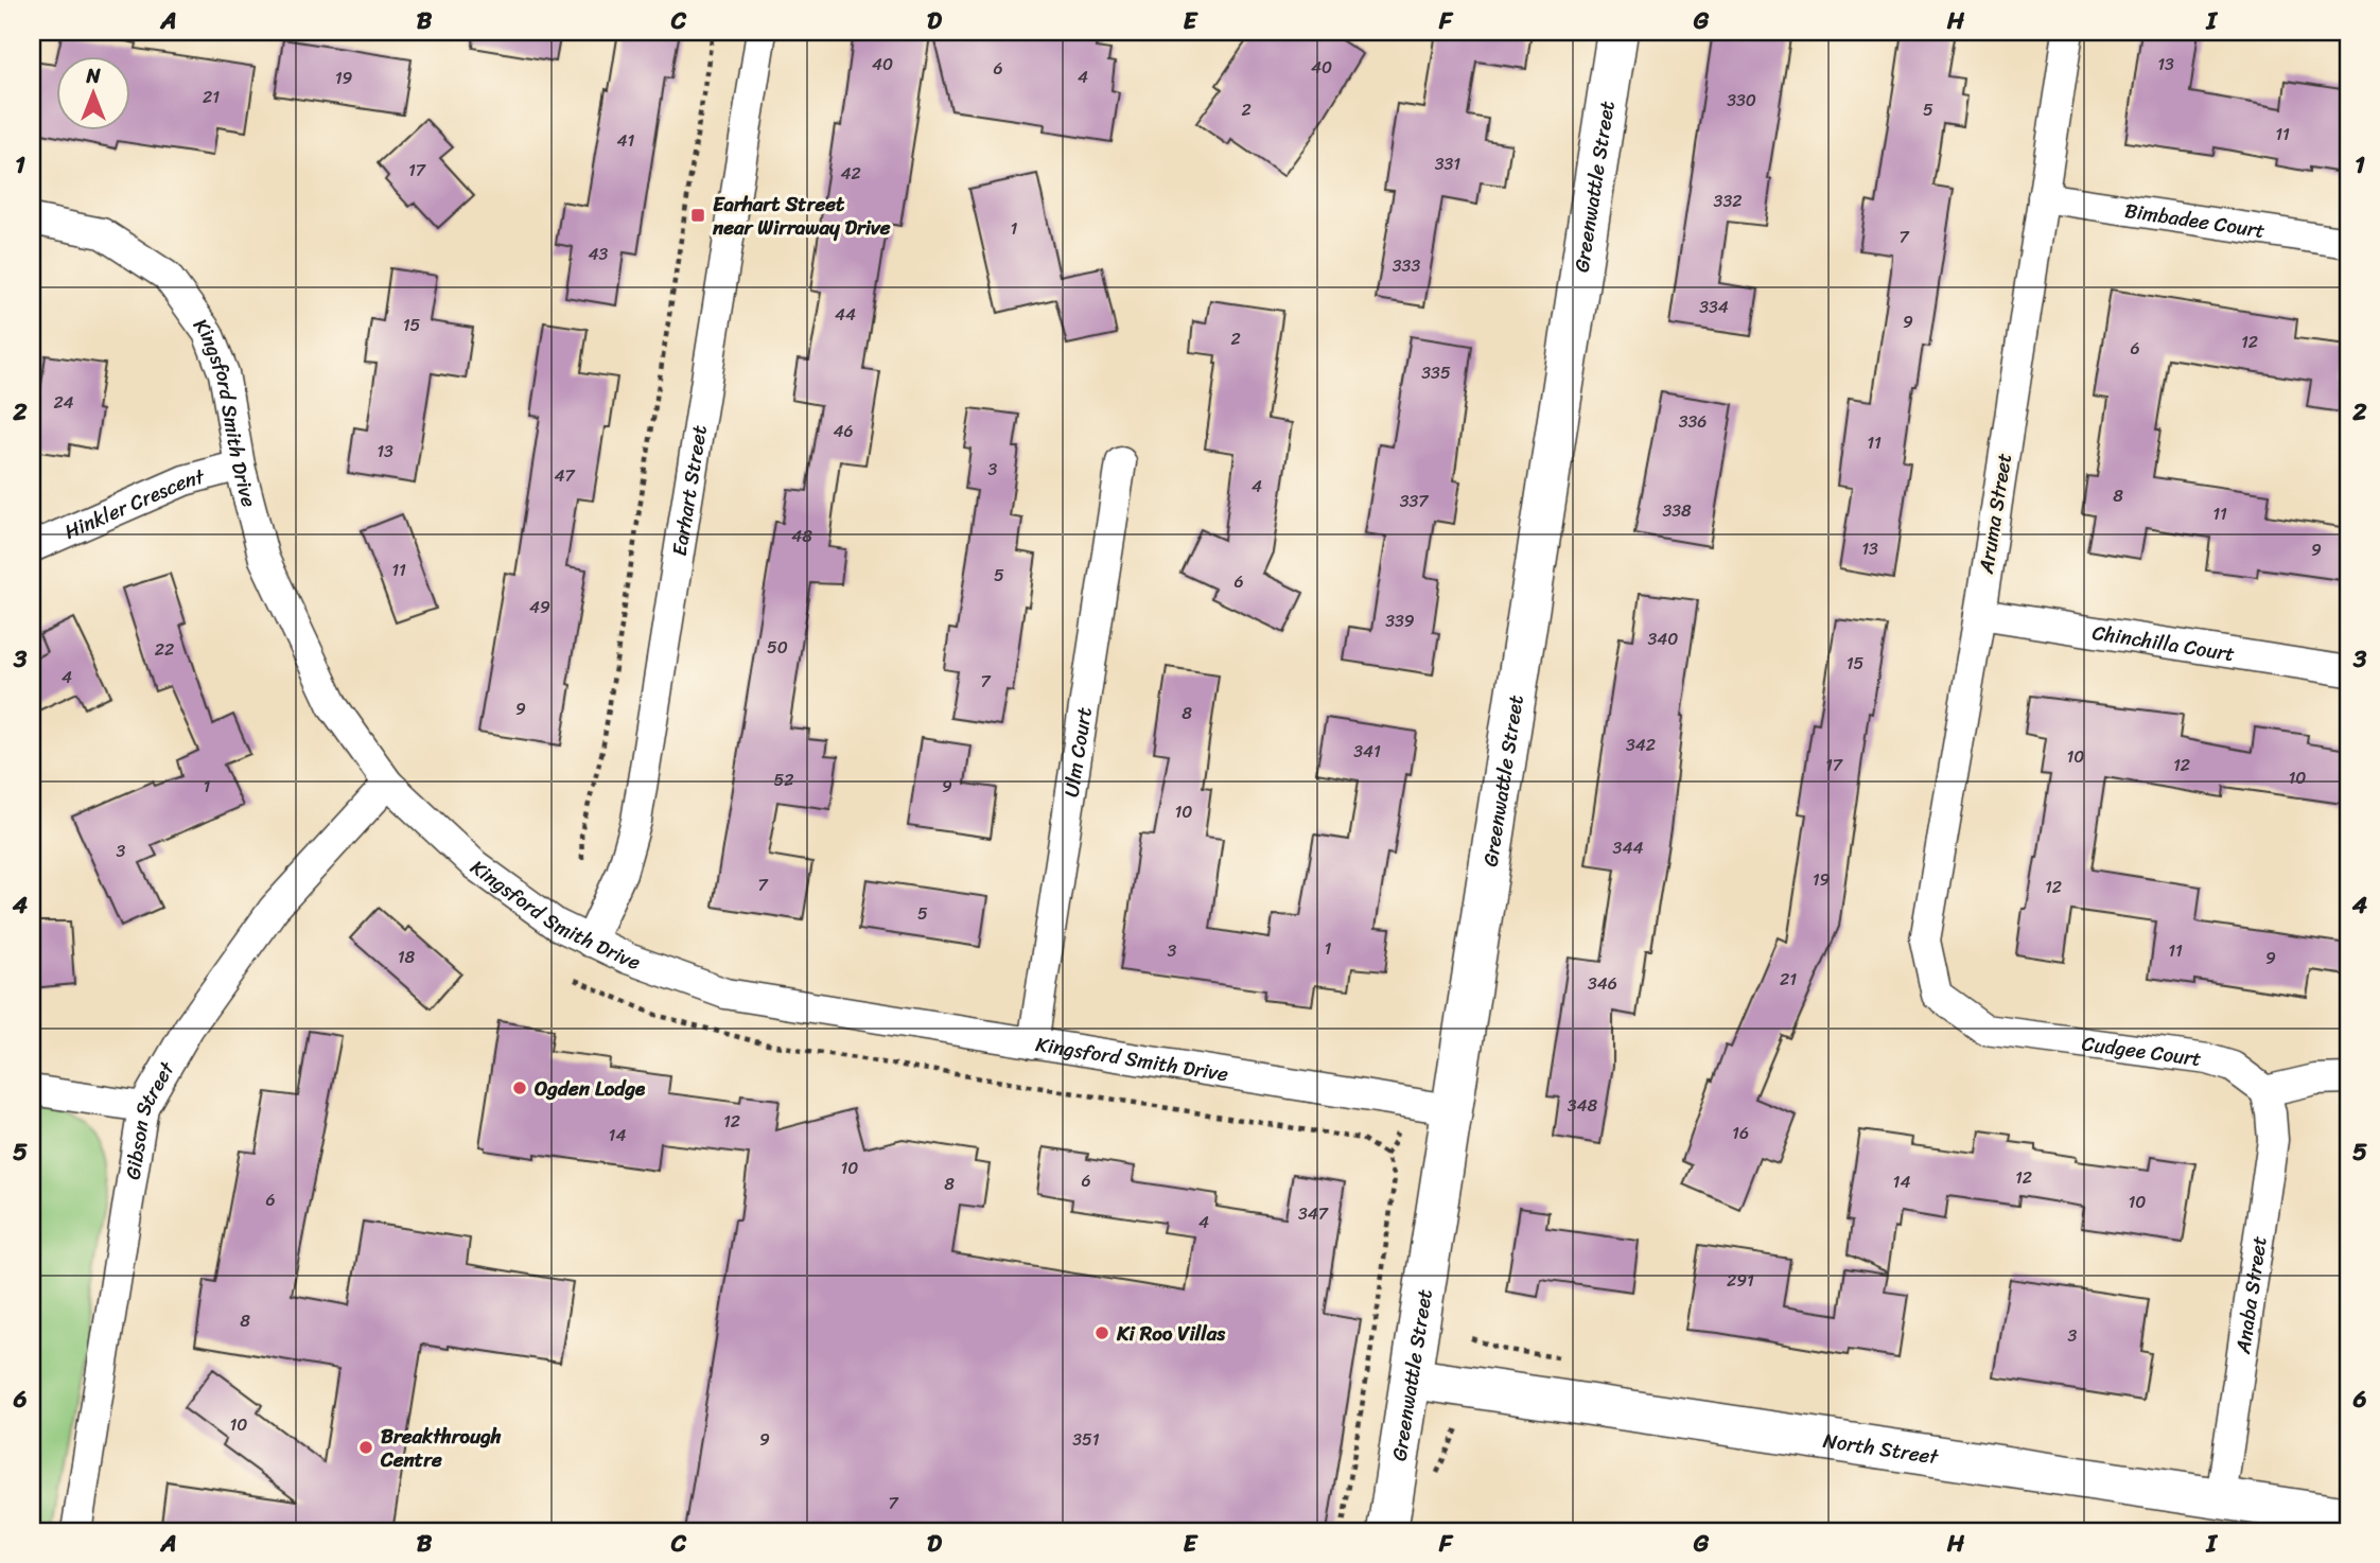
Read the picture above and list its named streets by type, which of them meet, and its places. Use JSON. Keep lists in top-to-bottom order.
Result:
{
  "streets": {
    "main road": ["Greenwattle Street", "North Street"],
    "street": [
      "Bimbadee Court",
      "Kingsford Smith Drive",
      "Earhart Street",
      "Hinkler Crescent",
      "Aruma Street",
      "Chinchilla Court",
      "Ulm Court",
      "Cudgee Court",
      "Gibson Street",
      "Anaba Street"
    ]
  },
  "crossings": [
    ["Greenwattle Street", "Kingsford Smith Drive"],
    ["Greenwattle Street", "North Street"],
    ["Bimbadee Court", "Aruma Street"],
    ["Kingsford Smith Drive", "Earhart Street"],
    ["Kingsford Smith Drive", "Hinkler Crescent"],
    ["Kingsford Smith Drive", "Ulm Court"],
    ["Kingsford Smith Drive", "Gibson Street"],
    ["Aruma Street", "Chinchilla Court"],
    ["Aruma Street", "Cudgee Court"],
    ["Cudgee Court", "Anaba Street"],
    ["Anaba Street", "North Street"]
  ],
  "places": {
    "transit": ["Earhart Street near Wirraway Drive"],
    "other": ["Ogden Lodge", "Ki Roo Villas", "Breakthrough Centre"]
  },
  "house_numbers": [
    "40",
    "13",
    "40",
    "6",
    "4",
    "19",
    "21",
    "330",
    "2",
    "5",
    "11",
    "41",
    "331",
    "17",
    "42",
    "332",
    "1",
    "7",
    "43",
    "333",
    "334",
    "44",
    "9",
    "15",
    "2",
    "12",
    "6",
    "335",
    "24",
    "336",
    "46",
    "11",
    "13",
    "3",
    "47",
    "4",
    "8",
    "337",
    "338",
    "11",
    "48",
    "13",
    "9",
    "11",
    "5",
    "6",
    "49",
    "339",
    "340",
    "50",
    "22",
    "15",
    "4",
    "7",
    "9",
    "8",
    "342",
    "341",
    "10",
    "17",
    "12",
    "10",
    "52",
    "1",
    "9",
    "10",
    "344",
    "3",
    "19",
    "7",
    "12",
    "5",
    "1",
    "3",
    "11",
    "18",
    "9",
    "21",
    "346",
    "348",
    "12",
    "16",
    "14",
    "10",
    "12",
    "6",
    "14",
    "8",
    "6",
    "10",
    "347",
    "4",
    "291",
    "8",
    "3",
    "10",
    "9",
    "351",
    "7"
  ],
  "north": "top",
  "grid": {
    "columns": [
      "A",
      "B",
      "C",
      "D",
      "E",
      "F",
      "G",
      "H",
      "I"
    ],
    "rows": [
      "1",
      "2",
      "3",
      "4",
      "5",
      "6"
    ]
  }
}
